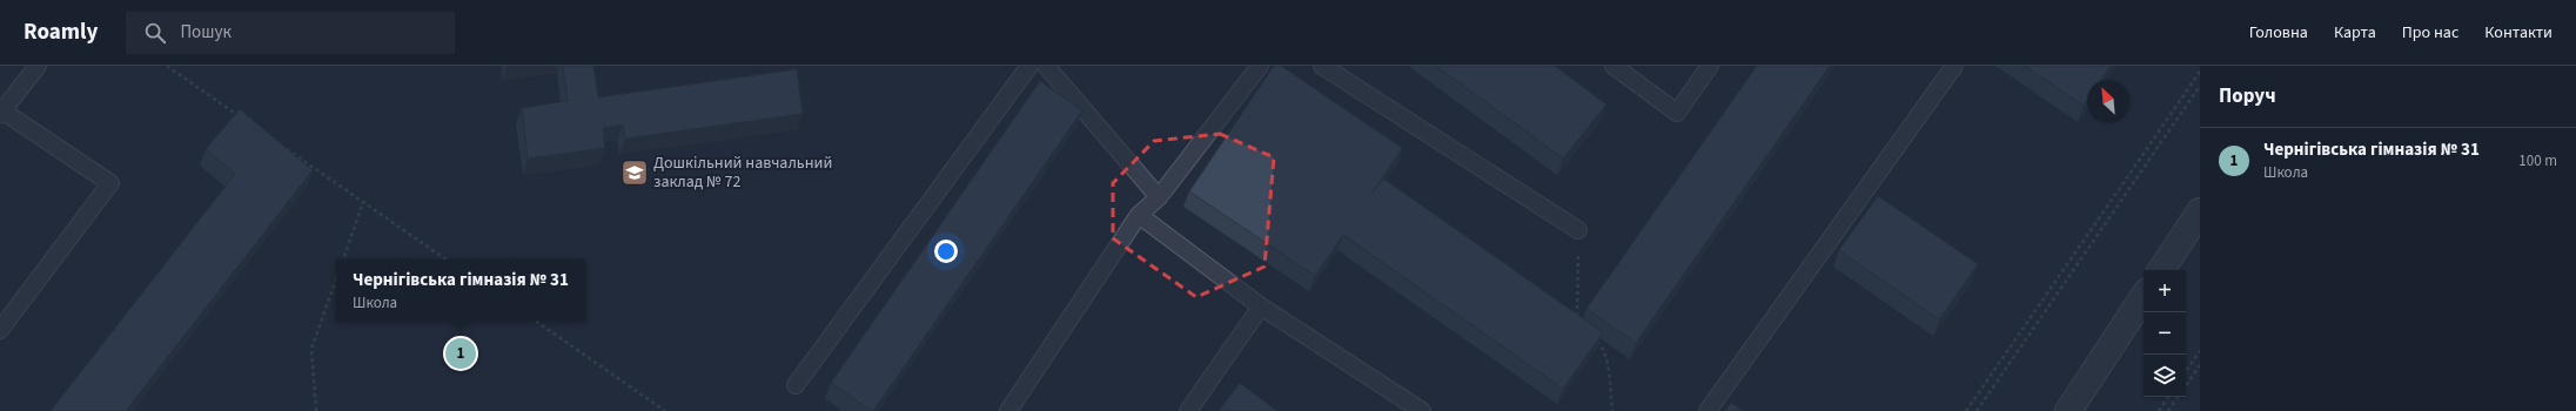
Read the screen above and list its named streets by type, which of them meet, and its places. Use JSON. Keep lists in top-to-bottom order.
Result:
{
  "places": {
    "school or university": ["Дошкільний навчальний заклад № 72"]
  },
  "north": "top left",
  "page": {
    "header": "Roamly",
    "search": "Пошук",
    "nav": [
      "Головна",
      "Карта",
      "Про нас",
      "Контакти"
    ],
    "heading": "Поруч",
    "list": [
      {
        "mark": "1",
        "name": "Чернігівська гімназія № 31",
        "note": "Школа",
        "value": "100 m"
      }
    ],
    "popup": ["Чернігівська гімназія № 31", "Школа"],
    "map_buttons": ["+", "−"],
    "pins": "1"
  }
}
